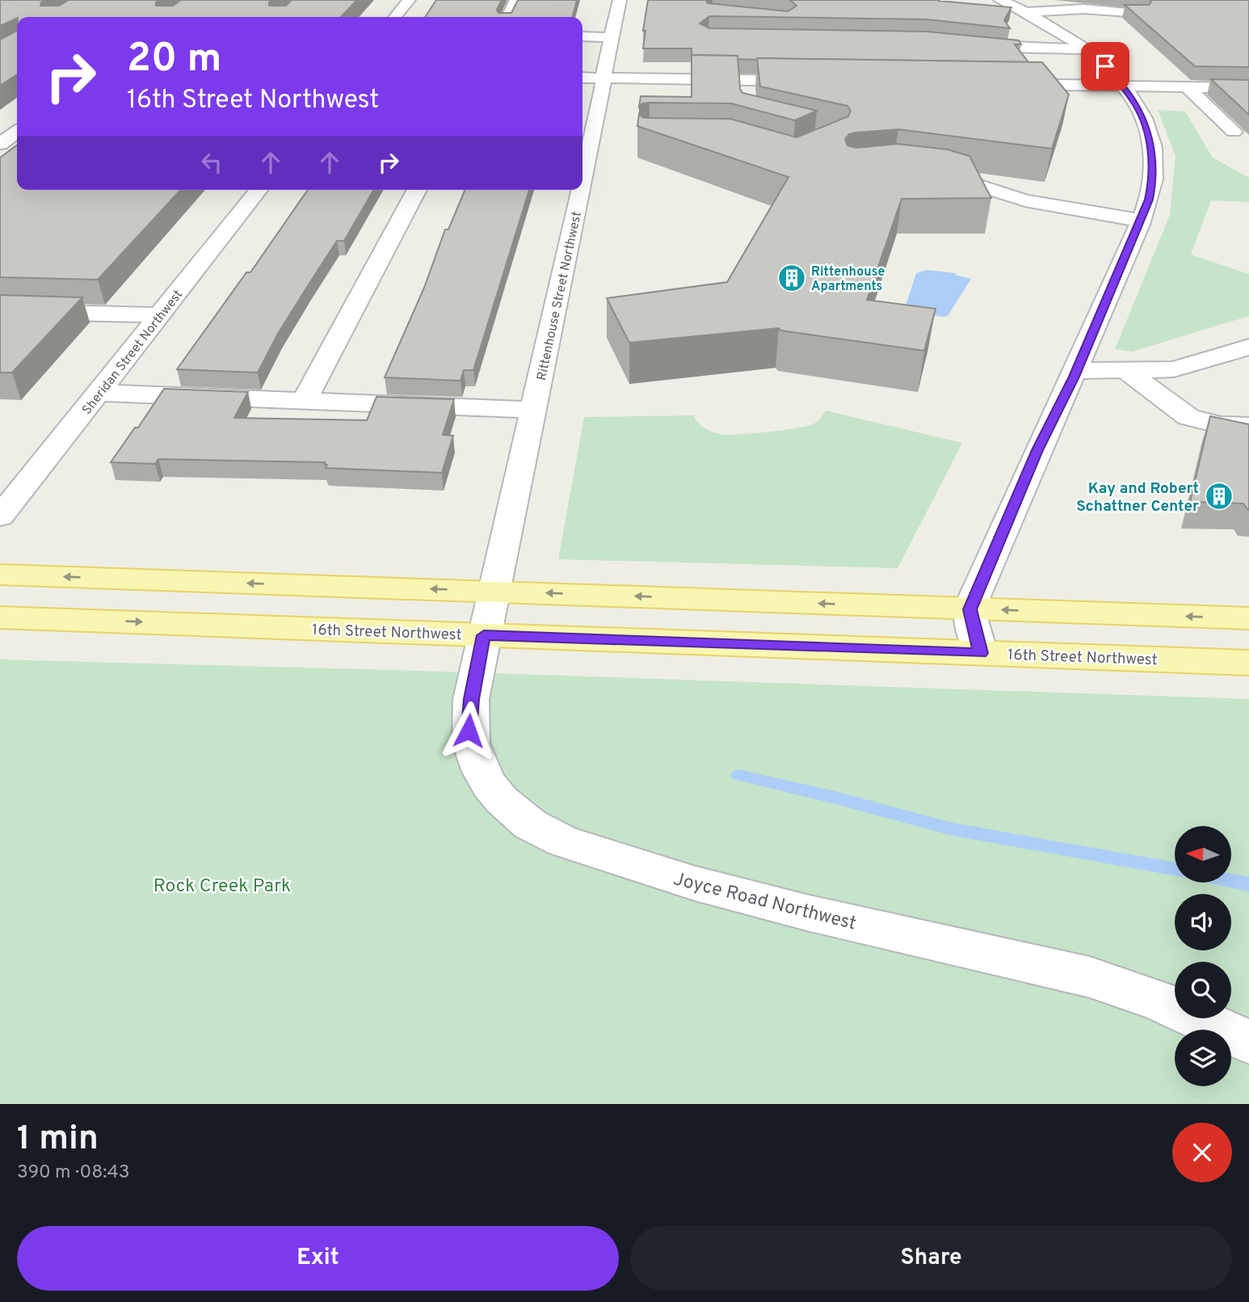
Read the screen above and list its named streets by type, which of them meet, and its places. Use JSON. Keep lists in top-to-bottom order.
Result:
{
  "streets": {
    "main road": ["16th Street Northwest"],
    "street": ["Rittenhouse Street Northwest", "Sheridan Street Northwest", "Joyce Road Northwest"]
  },
  "crossings": [
    ["Rittenhouse Street Northwest", "Joyce Road Northwest"],
    ["16th Street Northwest", "Joyce Road Northwest"]
  ],
  "parks": ["Rock Creek Park"],
  "places": {
    "building": ["Rittenhouse Apartments", "Kay and Robert Schattner Center"]
  },
  "north": "left",
  "page": {
    "turn": ["20 m", "16th Street Northwest"],
    "heading": ["1 min", "390 m · 08:43"],
    "buttons": ["Exit", "Share"]
  }
}
